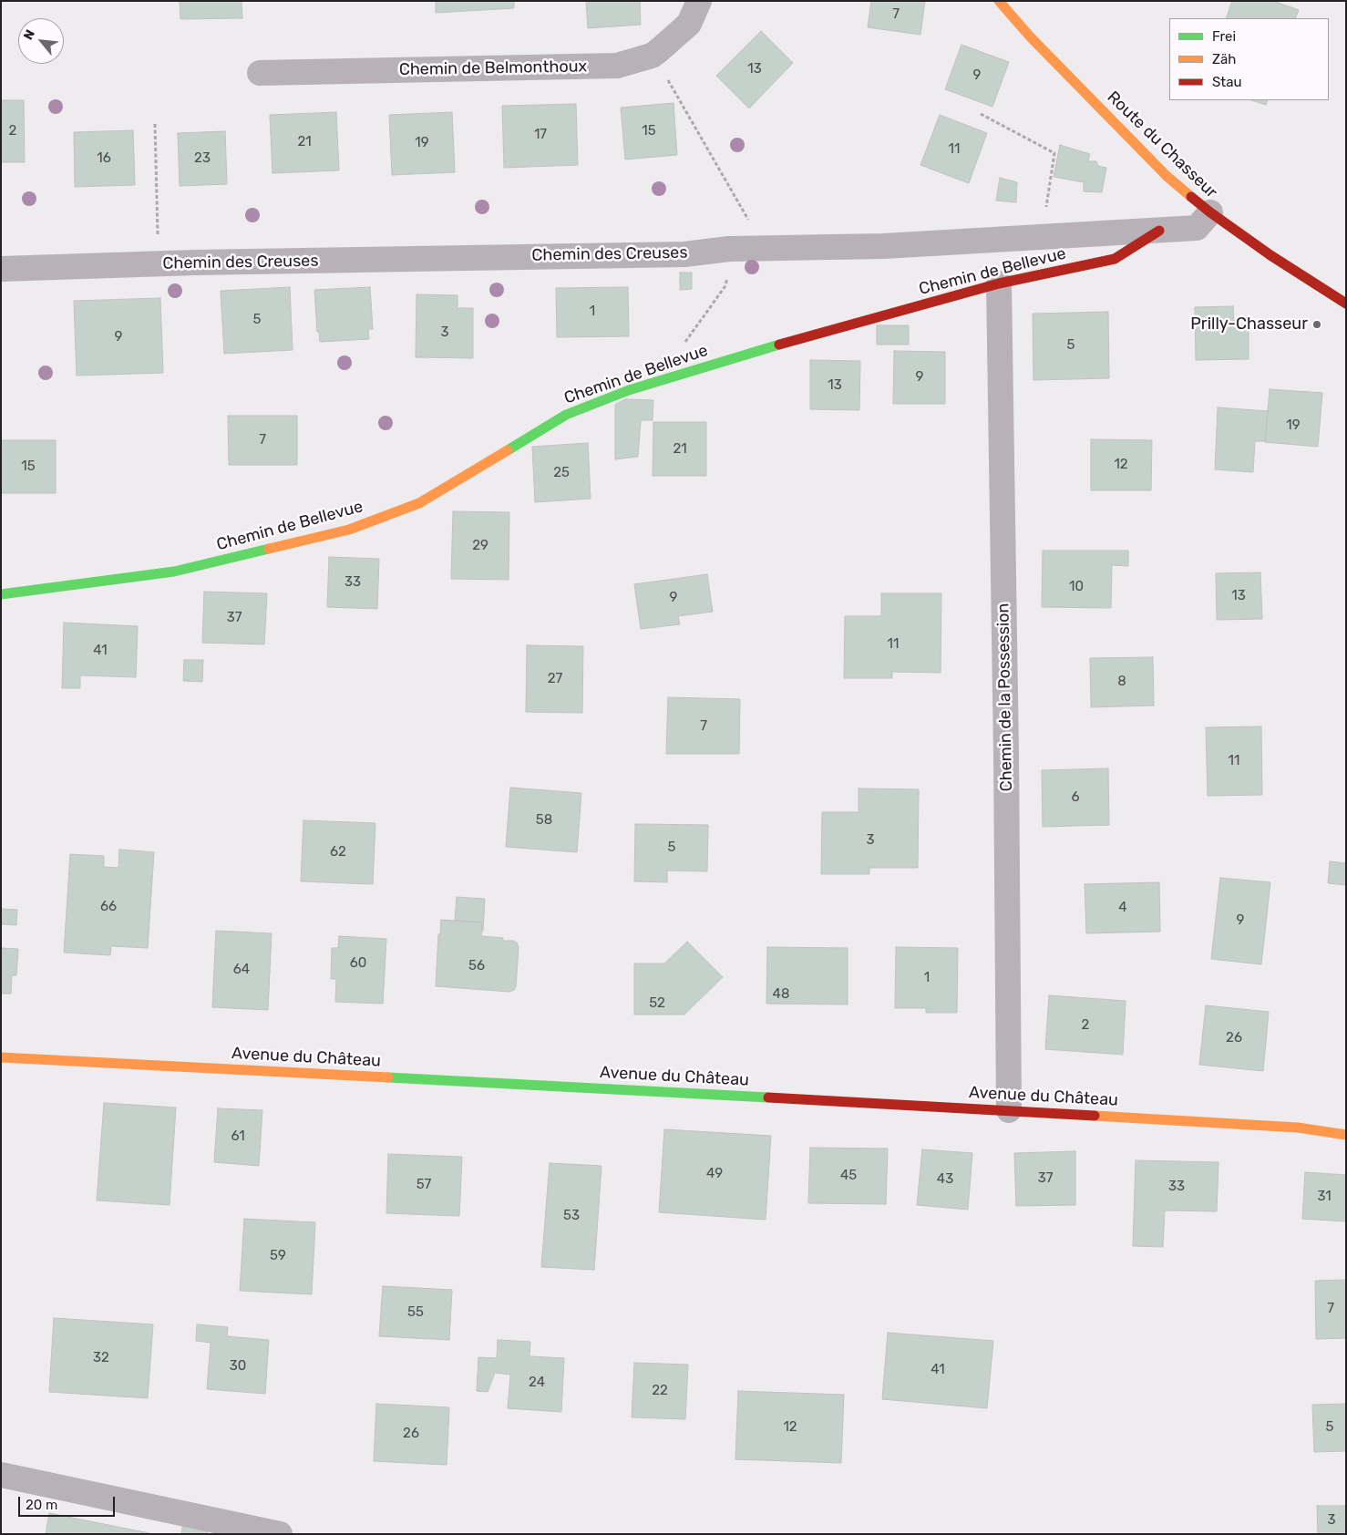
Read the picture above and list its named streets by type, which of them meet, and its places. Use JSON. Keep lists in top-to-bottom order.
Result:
{
  "streets": {
    "street": [
      "Chemin de Belmonthoux",
      "Route du Chasseur",
      "Chemin des Creuses",
      "Chemin de Bellevue",
      "Chemin de la Possession",
      "Avenue du Château"
    ]
  },
  "crossings": [
    ["Route du Chasseur", "Chemin des Creuses"],
    ["Chemin des Creuses", "Chemin de Bellevue"],
    ["Chemin de Bellevue", "Chemin de la Possession"],
    ["Chemin de la Possession", "Avenue du Château"]
  ],
  "places": ["Prilly-Chasseur"],
  "house_numbers": [
    "7",
    "13",
    "9",
    "2",
    "15",
    "17",
    "21",
    "19",
    "11",
    "16",
    "23",
    "1",
    "5",
    "3",
    "9",
    "5",
    "9",
    "13",
    "19",
    "7",
    "21",
    "12",
    "15",
    "25",
    "29",
    "33",
    "10",
    "13",
    "9",
    "37",
    "11",
    "41",
    "27",
    "8",
    "7",
    "11",
    "6",
    "58",
    "3",
    "5",
    "62",
    "66",
    "4",
    "9",
    "60",
    "56",
    "64",
    "1",
    "48",
    "52",
    "2",
    "26",
    "61",
    "49",
    "45",
    "37",
    "43",
    "57",
    "33",
    "31",
    "53",
    "59",
    "7",
    "55",
    "32",
    "30",
    "41",
    "24",
    "22",
    "12",
    "5",
    "26",
    "3"
  ],
  "legend": ["Frei", "Zäh", "Stau"],
  "scale_bar": "20 m",
  "north": "top left"
}
